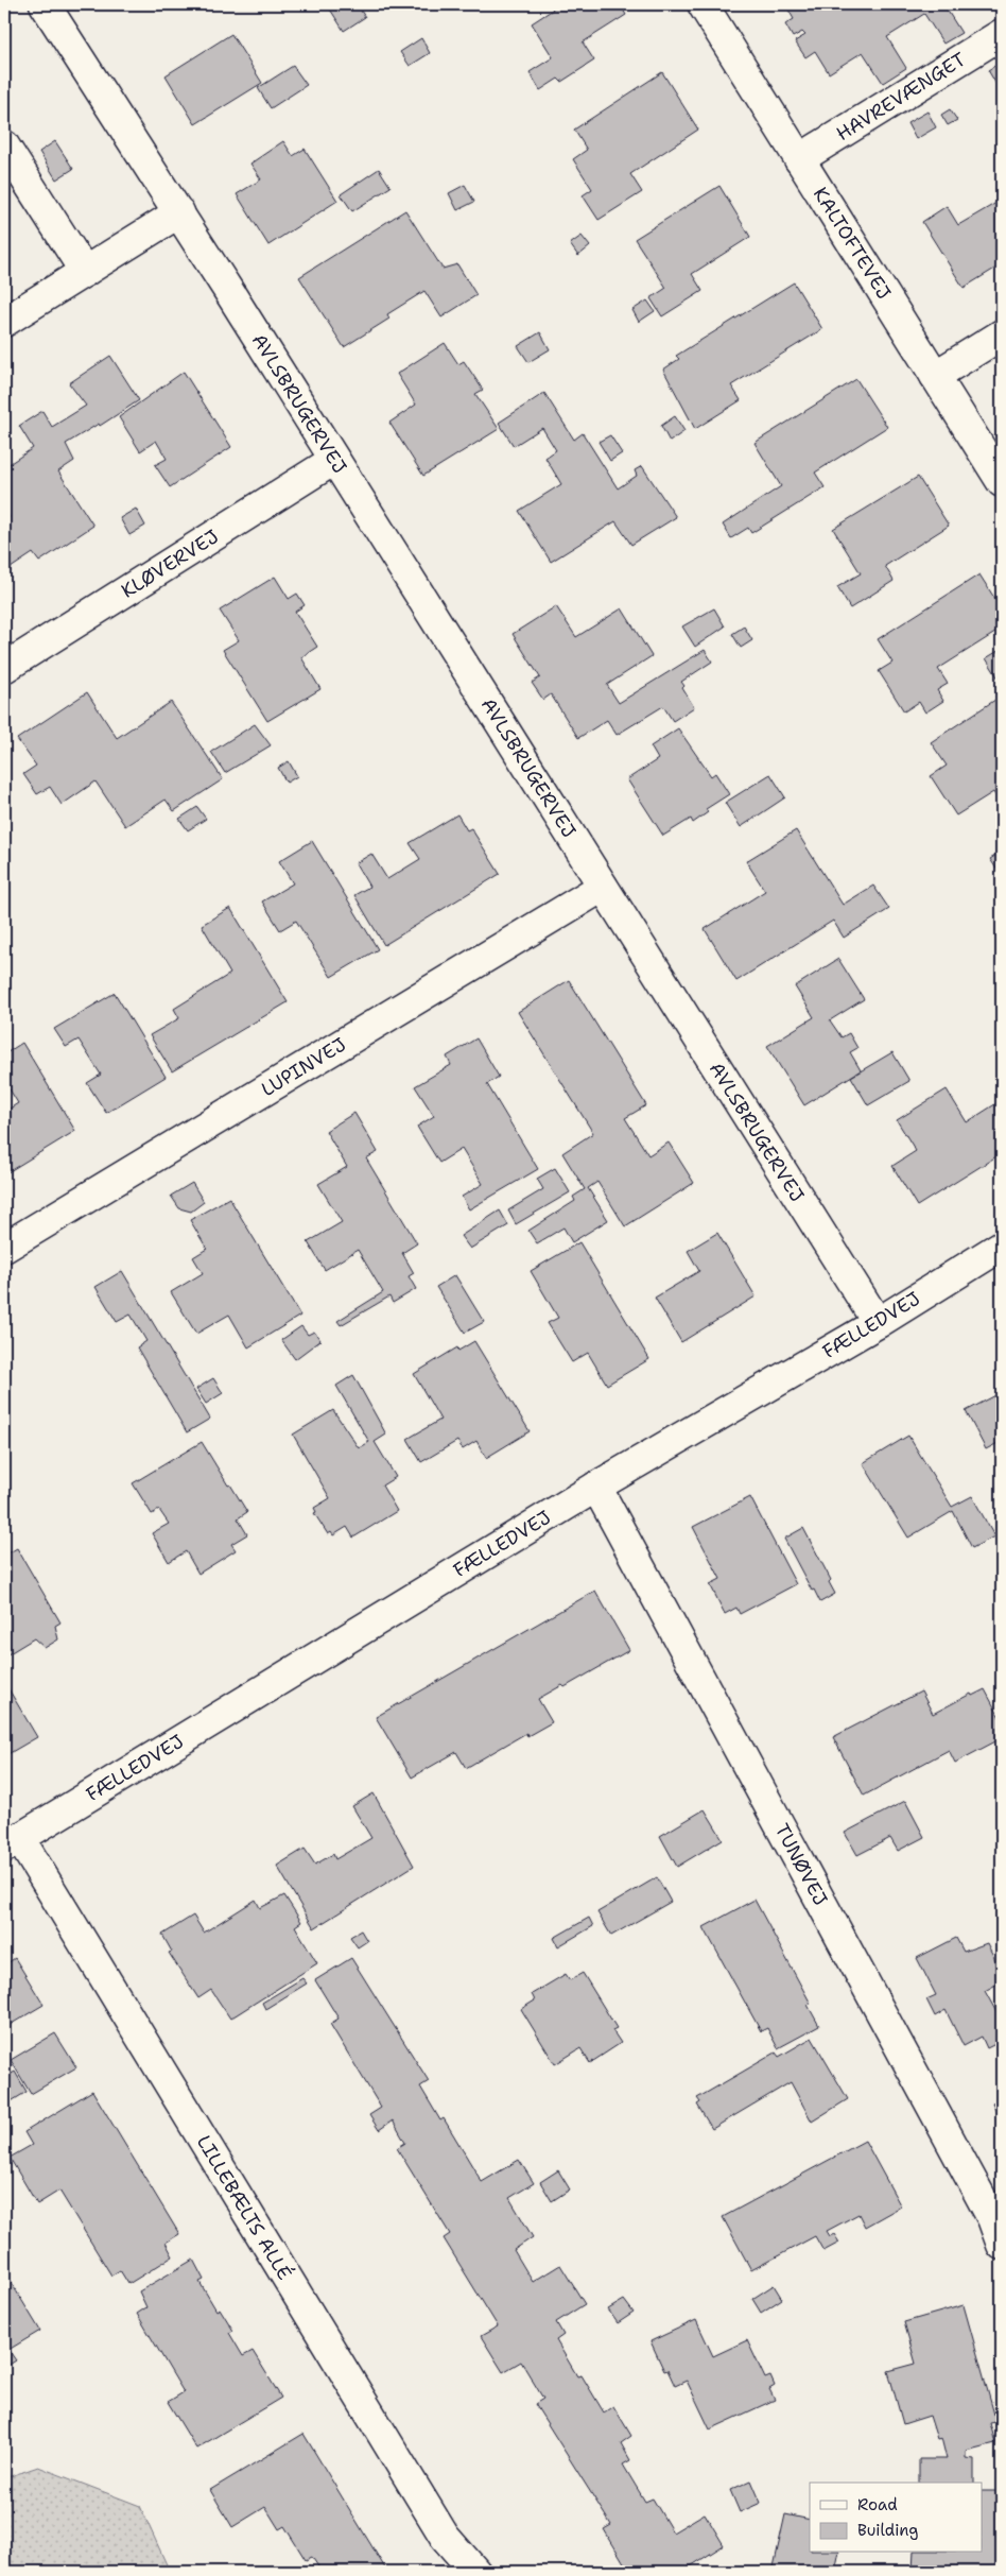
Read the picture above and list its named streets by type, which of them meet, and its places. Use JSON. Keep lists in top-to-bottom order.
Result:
{
  "streets": {
    "street": [
      "HAVREVÆNGET",
      "KALTOFTEVEJ",
      "AVLSBRUGERVEJ",
      "KLØVERVEJ",
      "LUPINVEJ",
      "FÆLLEDVEJ",
      "TUNØVEJ",
      "LILLEBÆLTS ALLÉ"
    ]
  },
  "crossings": [
    ["HAVREVÆNGET", "KALTOFTEVEJ"],
    ["AVLSBRUGERVEJ", "KLØVERVEJ"],
    ["AVLSBRUGERVEJ", "LUPINVEJ"],
    ["AVLSBRUGERVEJ", "FÆLLEDVEJ"],
    ["FÆLLEDVEJ", "TUNØVEJ"],
    ["FÆLLEDVEJ", "LILLEBÆLTS ALLÉ"]
  ],
  "legend": ["Road", "Building"]
}
